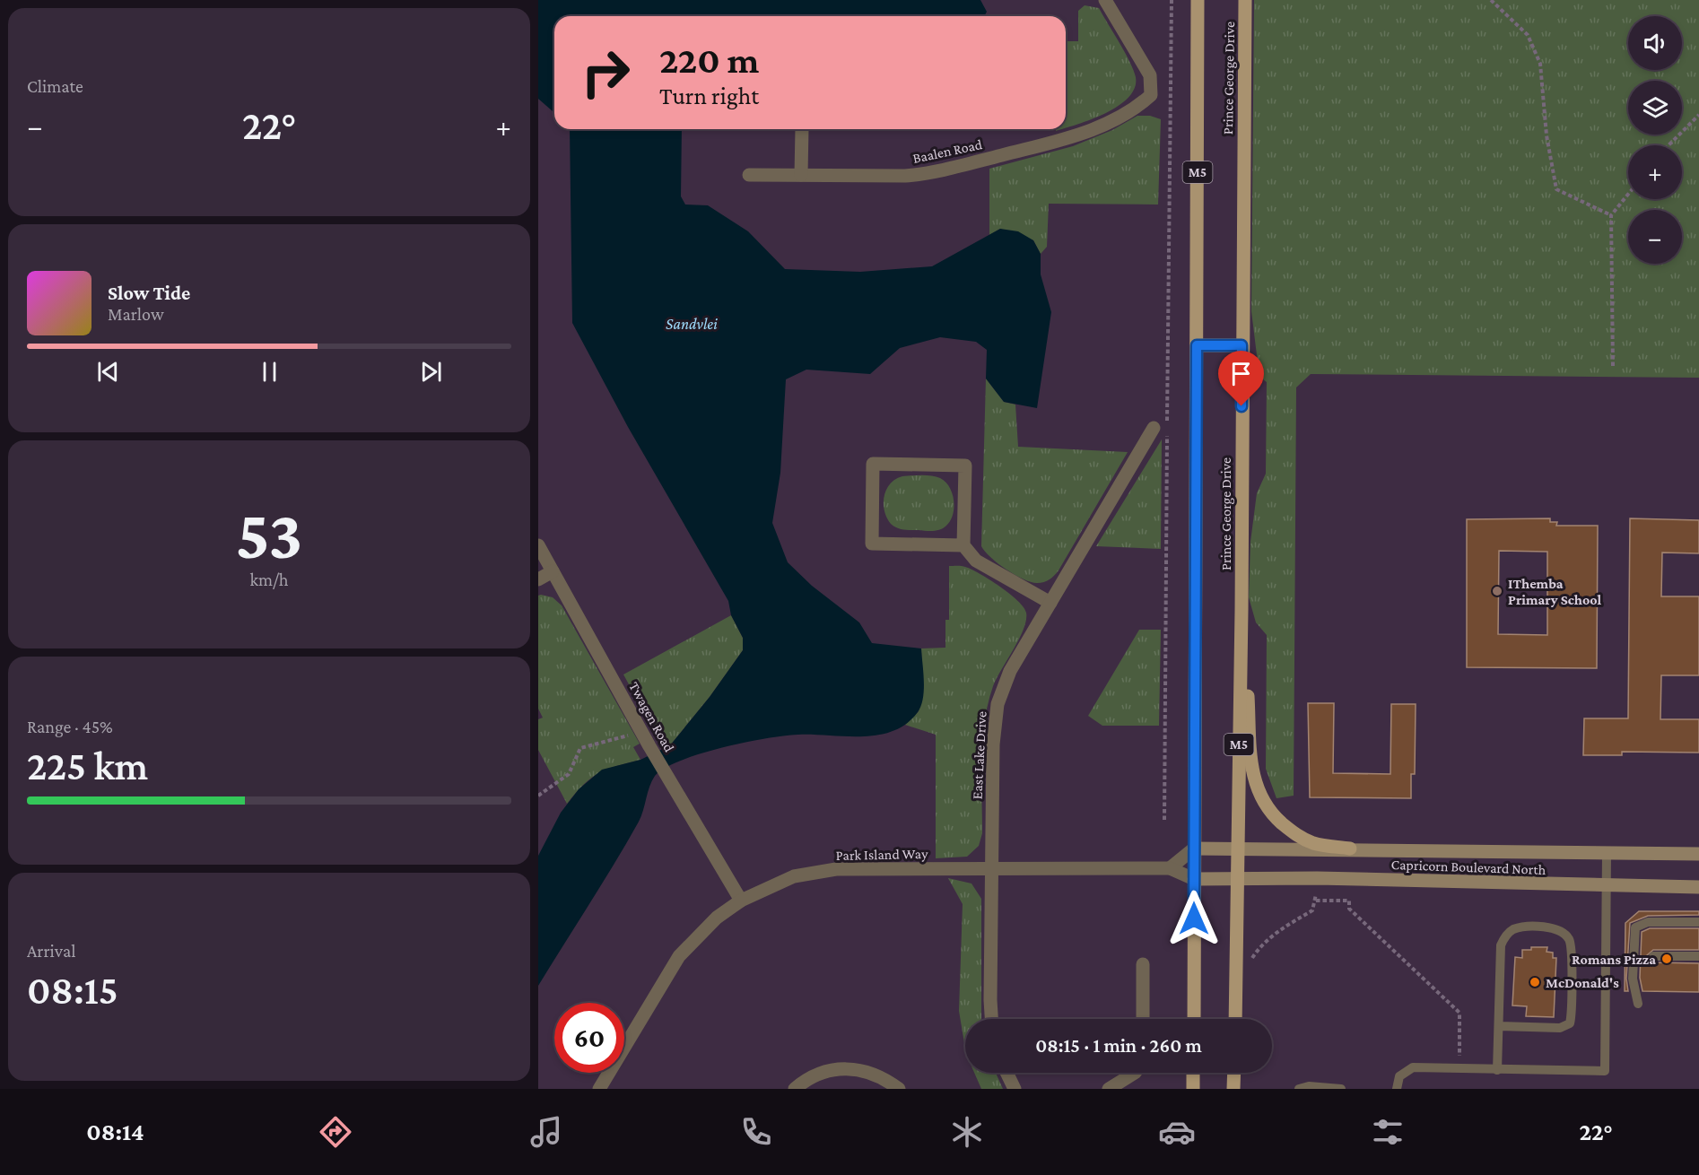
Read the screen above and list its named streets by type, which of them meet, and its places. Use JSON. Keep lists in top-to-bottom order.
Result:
{
  "streets": {
    "main road": ["Prince George Drive", "M5"],
    "street": [
      "Baalen Road",
      "Twagen Road",
      "East Lake Drive",
      "Park Island Way",
      "Capricorn Boulevard North"
    ]
  },
  "crossings": [
    ["Prince George Drive", "Park Island Way"],
    ["Prince George Drive", "Capricorn Boulevard North"],
    ["Twagen Road", "Park Island Way"],
    ["East Lake Drive", "Park Island Way"],
    ["Park Island Way", "Capricorn Boulevard North"]
  ],
  "water": ["Sandvlei"],
  "places": ["IThemba Primary School", "Romans Pizza", "McDonald's"],
  "page": {
    "tile": [
      "Climate",
      ["53", "km/h"],
      ["Range · 45%", "225 km"],
      ["Arrival", "08:15"]
    ],
    "map_buttons": ["+", "−"],
    "turn": ["220 m", "Turn right"],
    "heat": ["−", "22°", "+"],
    "song": ["Slow Tide", "Marlow"],
    "limit": "60",
    "trip": "08:15 · 1 min · 260 m",
    "tabs": ["08:14", "22°"]
  }
}
